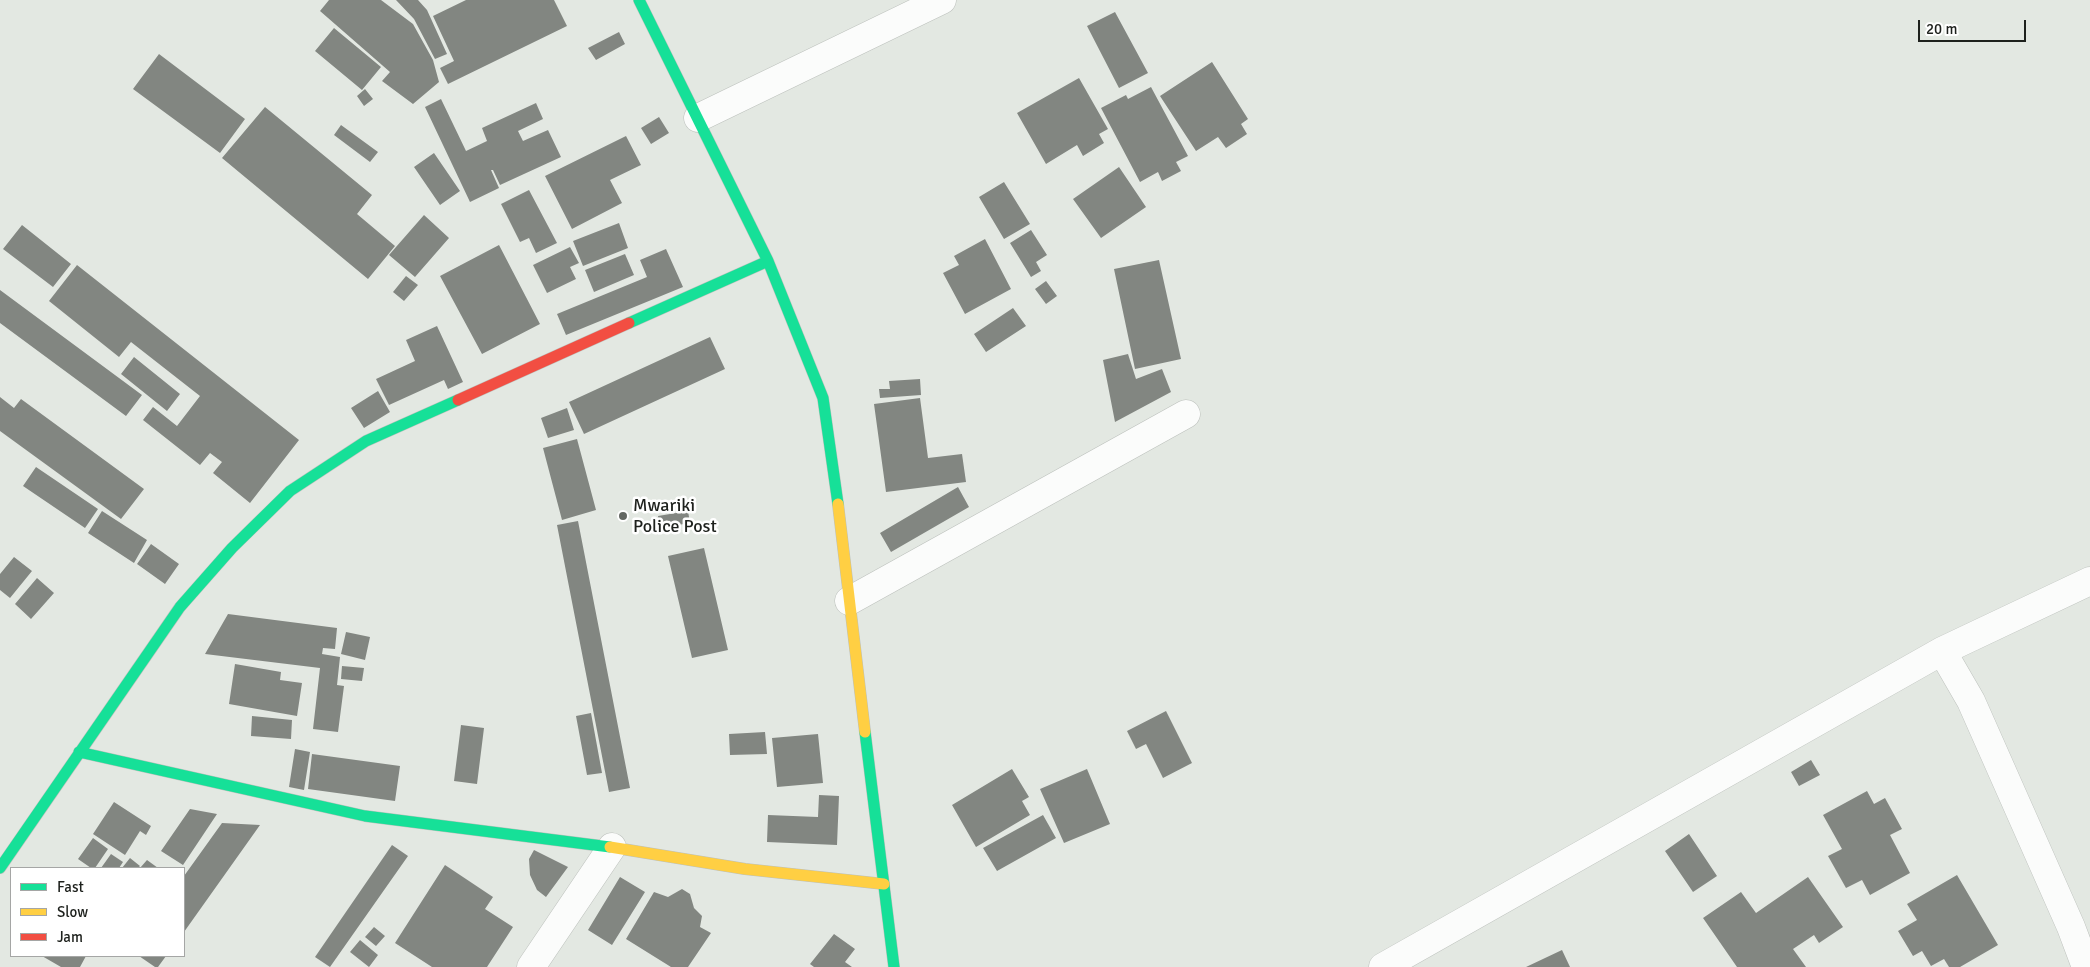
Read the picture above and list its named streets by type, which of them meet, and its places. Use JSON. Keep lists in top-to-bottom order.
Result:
{
  "places": ["Mwariki Police Post"],
  "legend": ["Fast", "Slow", "Jam"],
  "scale_bar": "20 m"
}
